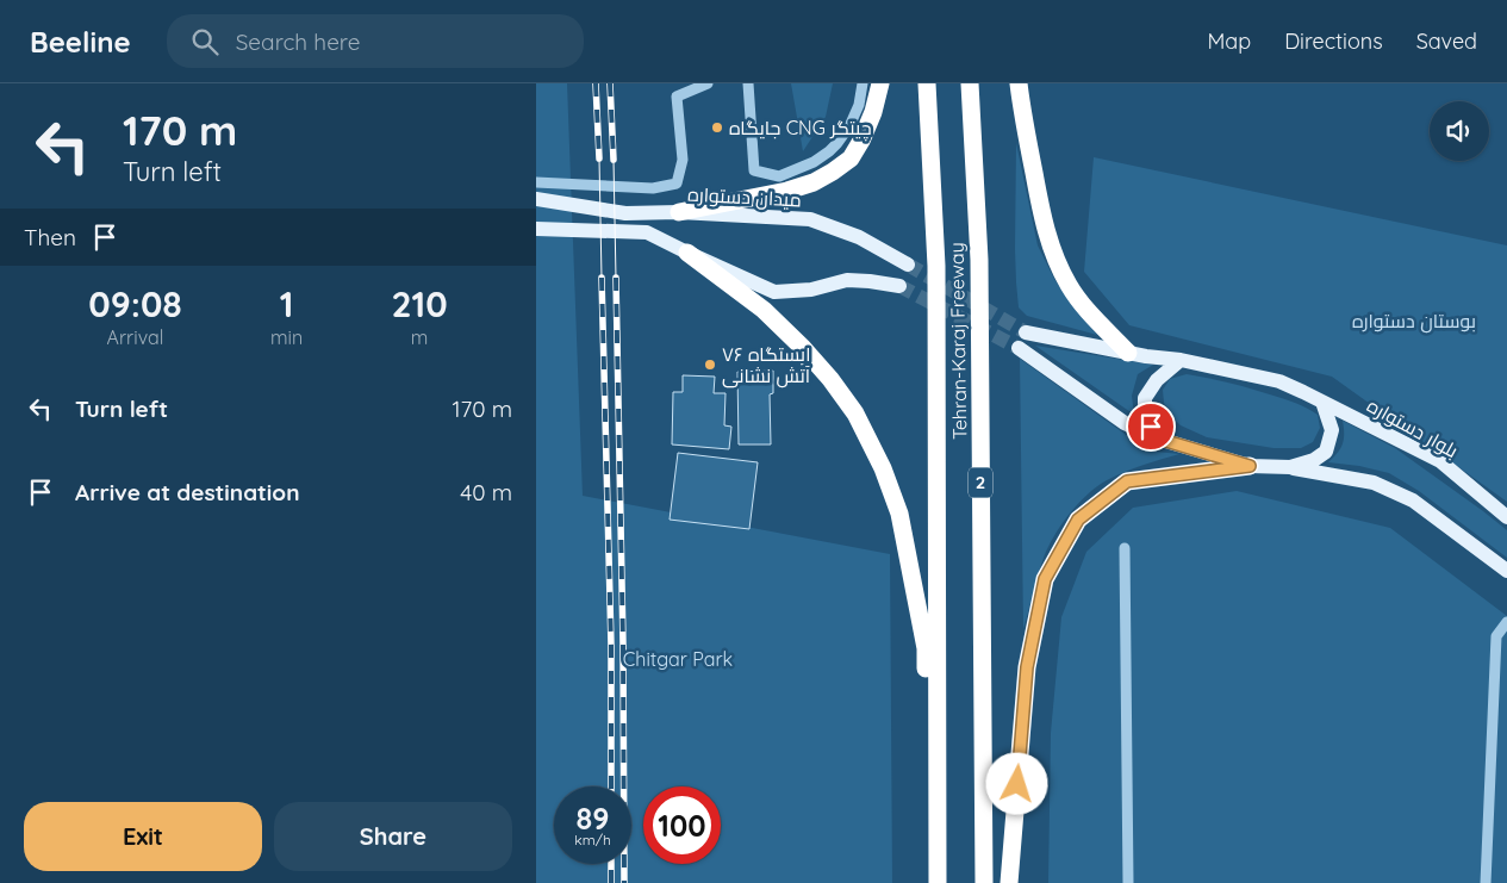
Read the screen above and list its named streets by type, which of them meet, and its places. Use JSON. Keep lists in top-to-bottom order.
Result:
{
  "streets": {
    "highway": ["Tehran-Karaj Freeway", "2"],
    "main road": ["میدان دستواره", "بلوار دستواره"]
  },
  "parks": ["بوستان دستواره", "Chitgar Park"],
  "places": ["جایگاه CNG چیتگر", "ایستگاه ۷۶ آتش نشانی"],
  "page": {
    "header": "Beeline",
    "search": "Search here",
    "nav": ["Map", "Directions", "Saved"],
    "turn": ["170 m", "Turn left"],
    "then": "Then",
    "eta": [
      "09:08",
      "Arrival",
      "1",
      "min",
      "210",
      "m"
    ],
    "list": [
      {
        "name": "Turn left",
        "value": "170 m"
      },
      {
        "name": "Arrive at destination",
        "value": "40 m"
      }
    ],
    "speed": "89 km/h",
    "limit": "100",
    "buttons": ["Exit", "Share"]
  }
}
